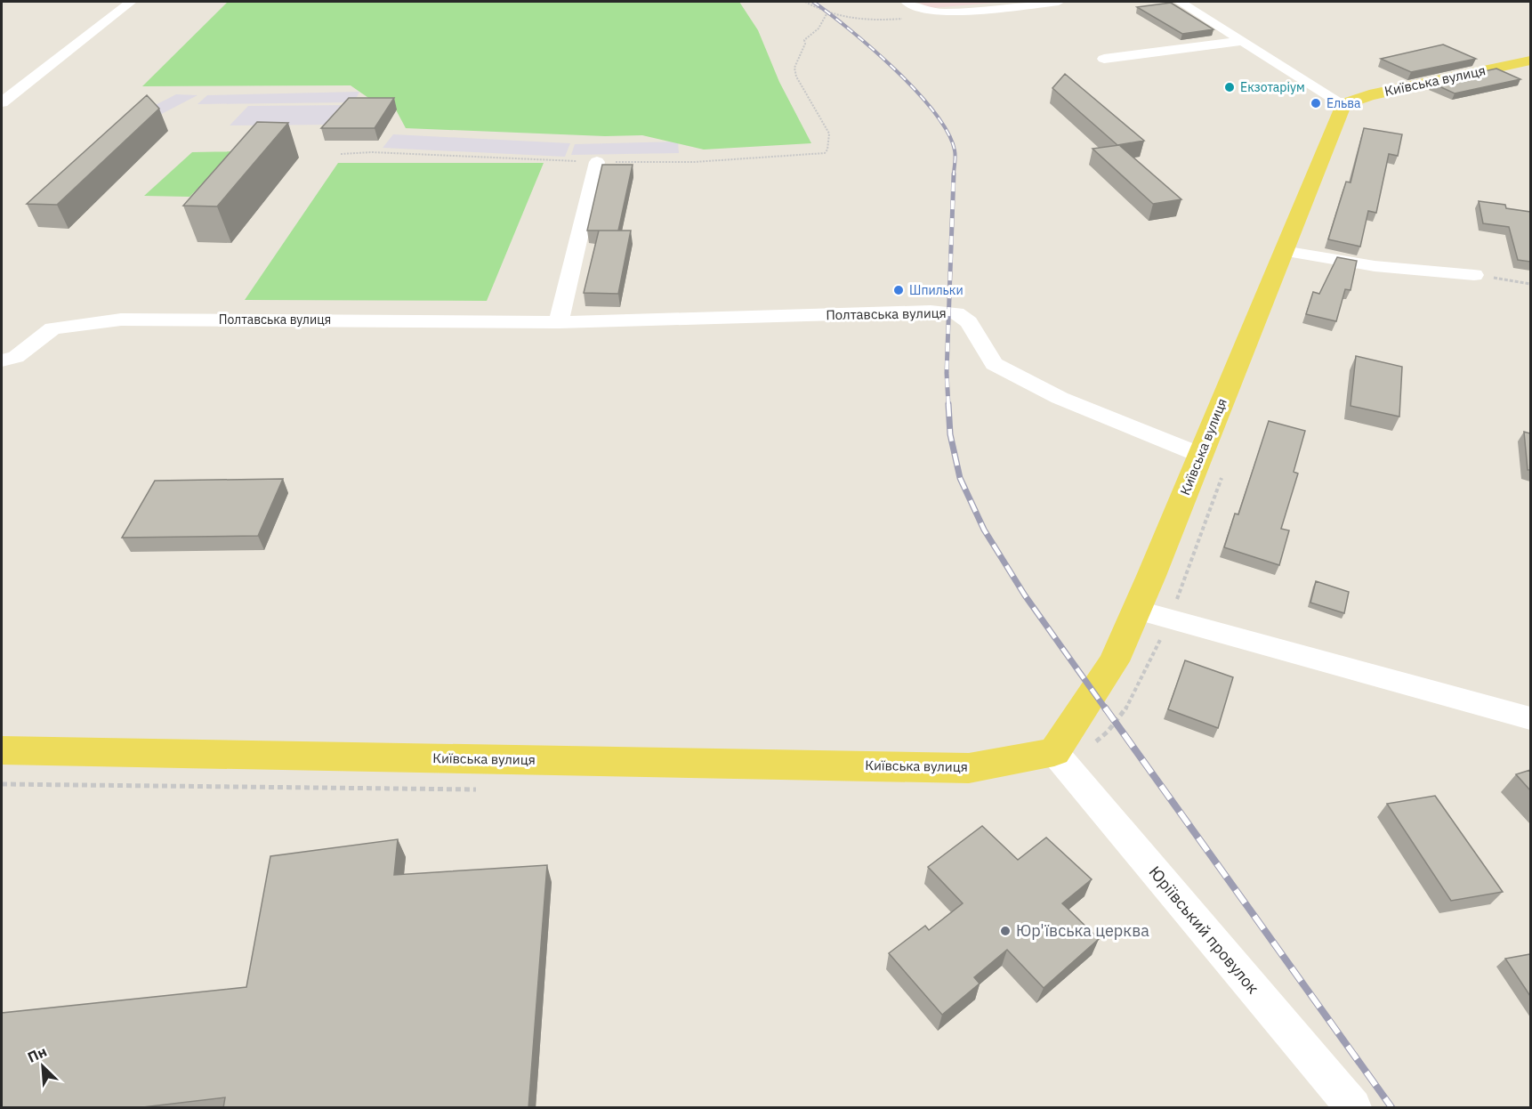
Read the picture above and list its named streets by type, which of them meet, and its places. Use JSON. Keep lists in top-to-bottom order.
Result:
{
  "streets": {
    "main road": ["Київська вулиця"],
    "street": ["Полтавська вулиця", "Юріївський провулок"]
  },
  "crossings": [
    ["Київська вулиця", "Полтавська вулиця"],
    ["Київська вулиця", "Юріївський провулок"]
  ],
  "places": [
    "Екзотаріум",
    "Ельва",
    "Шпильки",
    "Юр'ївська церква"
  ],
  "north": "top left"
}
